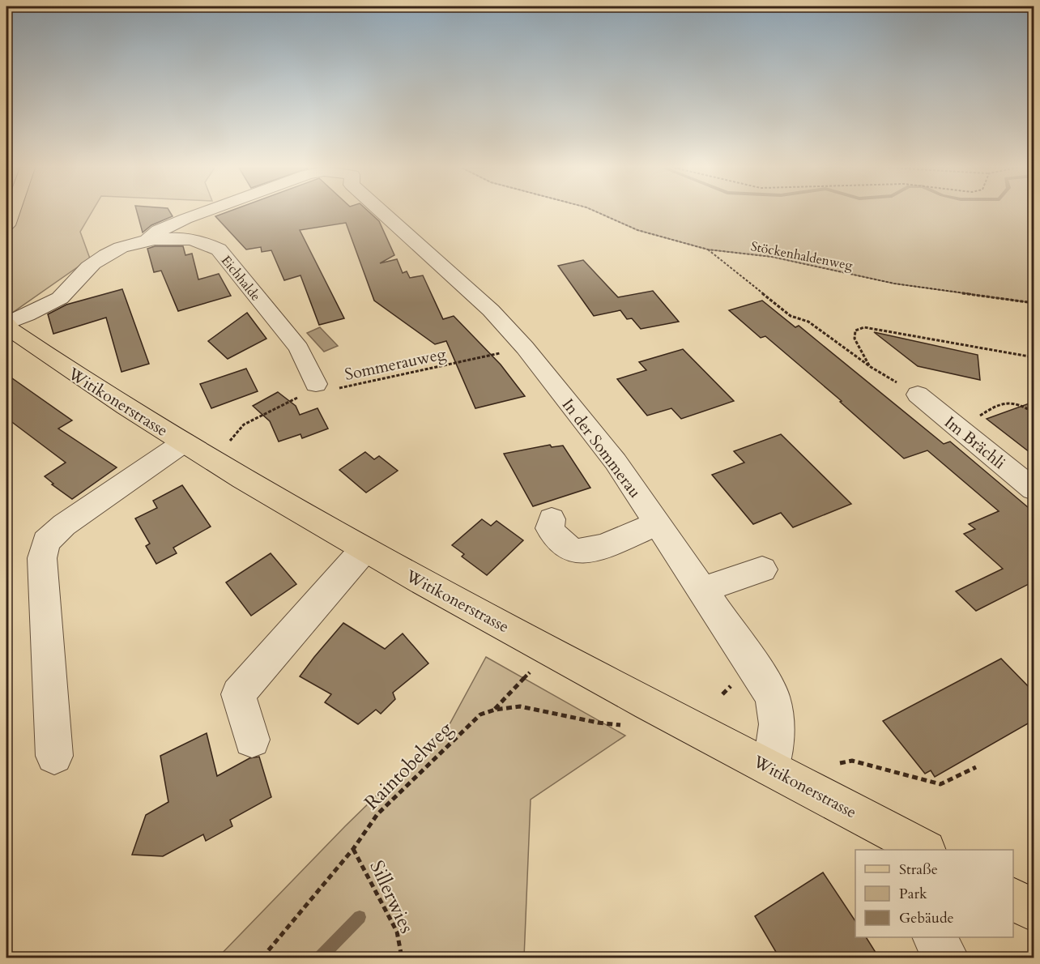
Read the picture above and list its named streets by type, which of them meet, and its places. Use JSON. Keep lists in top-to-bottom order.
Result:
{
  "streets": {
    "main road": ["Witikonerstrasse"],
    "street": ["Eichhalde", "Im Brächli", "In der Sommerau"],
    "path": [
      "Stöckenhaldenweg",
      "Sommerauweg",
      "Raintobelweg",
      "Sillerwies"
    ]
  },
  "crossings": [
    ["Eichhalde", "Sommerauweg"],
    ["Eichhalde", "Witikonerstrasse"],
    ["Eichhalde", "In der Sommerau"],
    ["Sommerauweg", "In der Sommerau"],
    ["Witikonerstrasse", "In der Sommerau"],
    ["Raintobelweg", "Sillerwies"]
  ],
  "legend": ["Straße", "Park", "Gebäude"]
}
